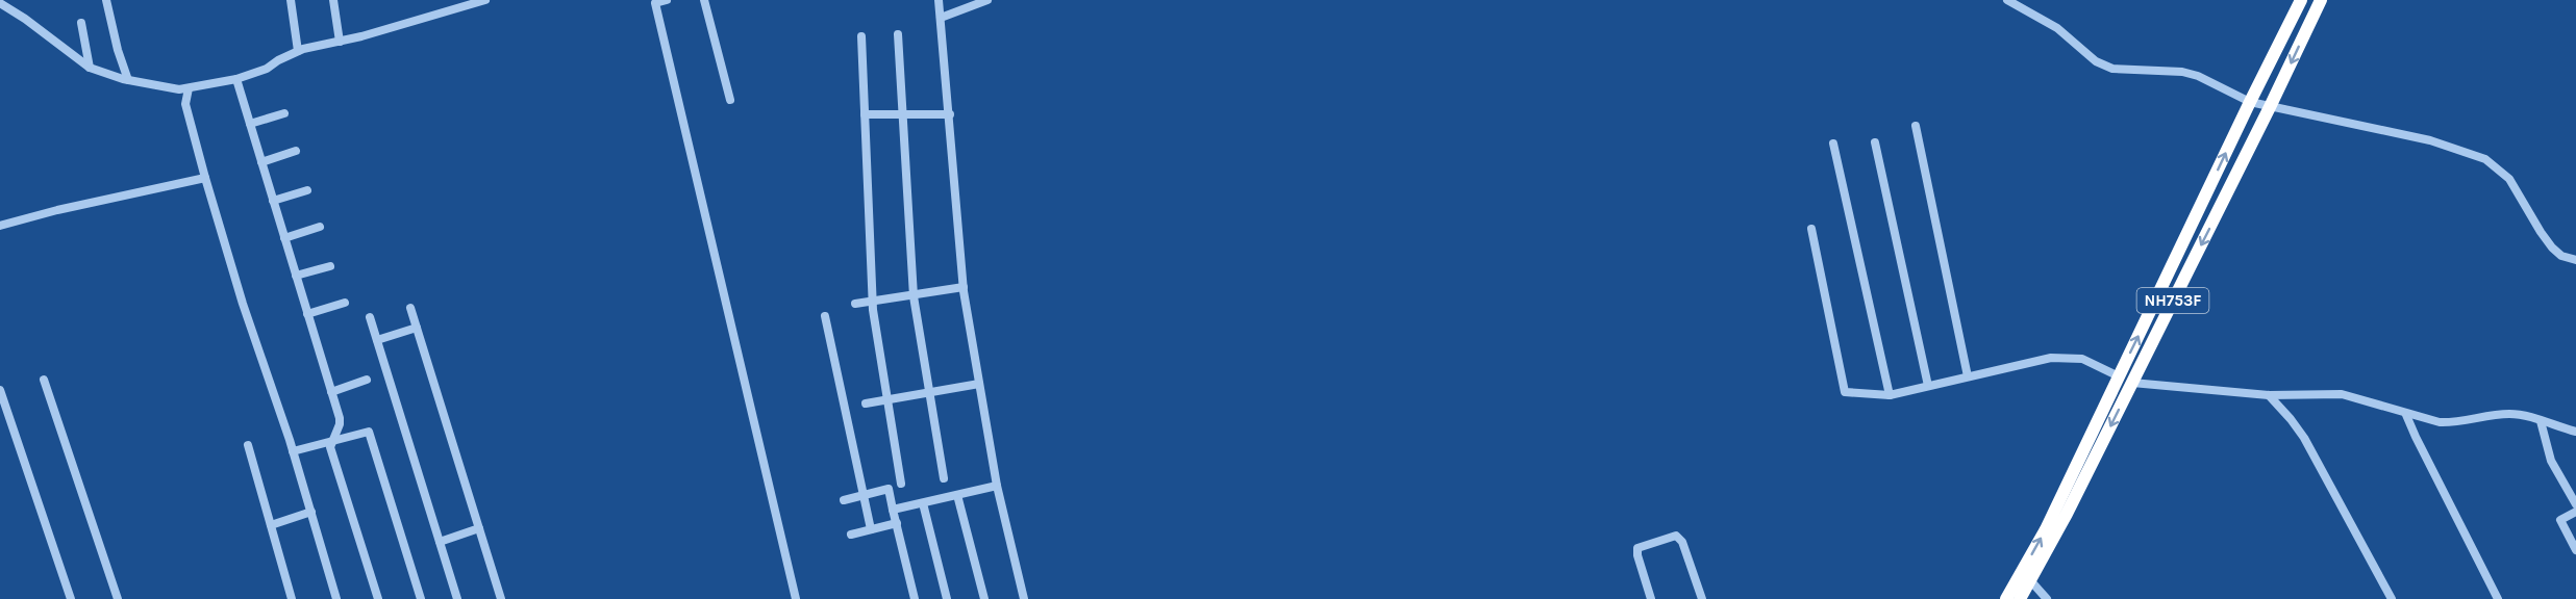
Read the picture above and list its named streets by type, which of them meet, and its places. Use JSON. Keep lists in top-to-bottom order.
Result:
{
  "streets": {
    "highway": ["NH753F"]
  }
}
